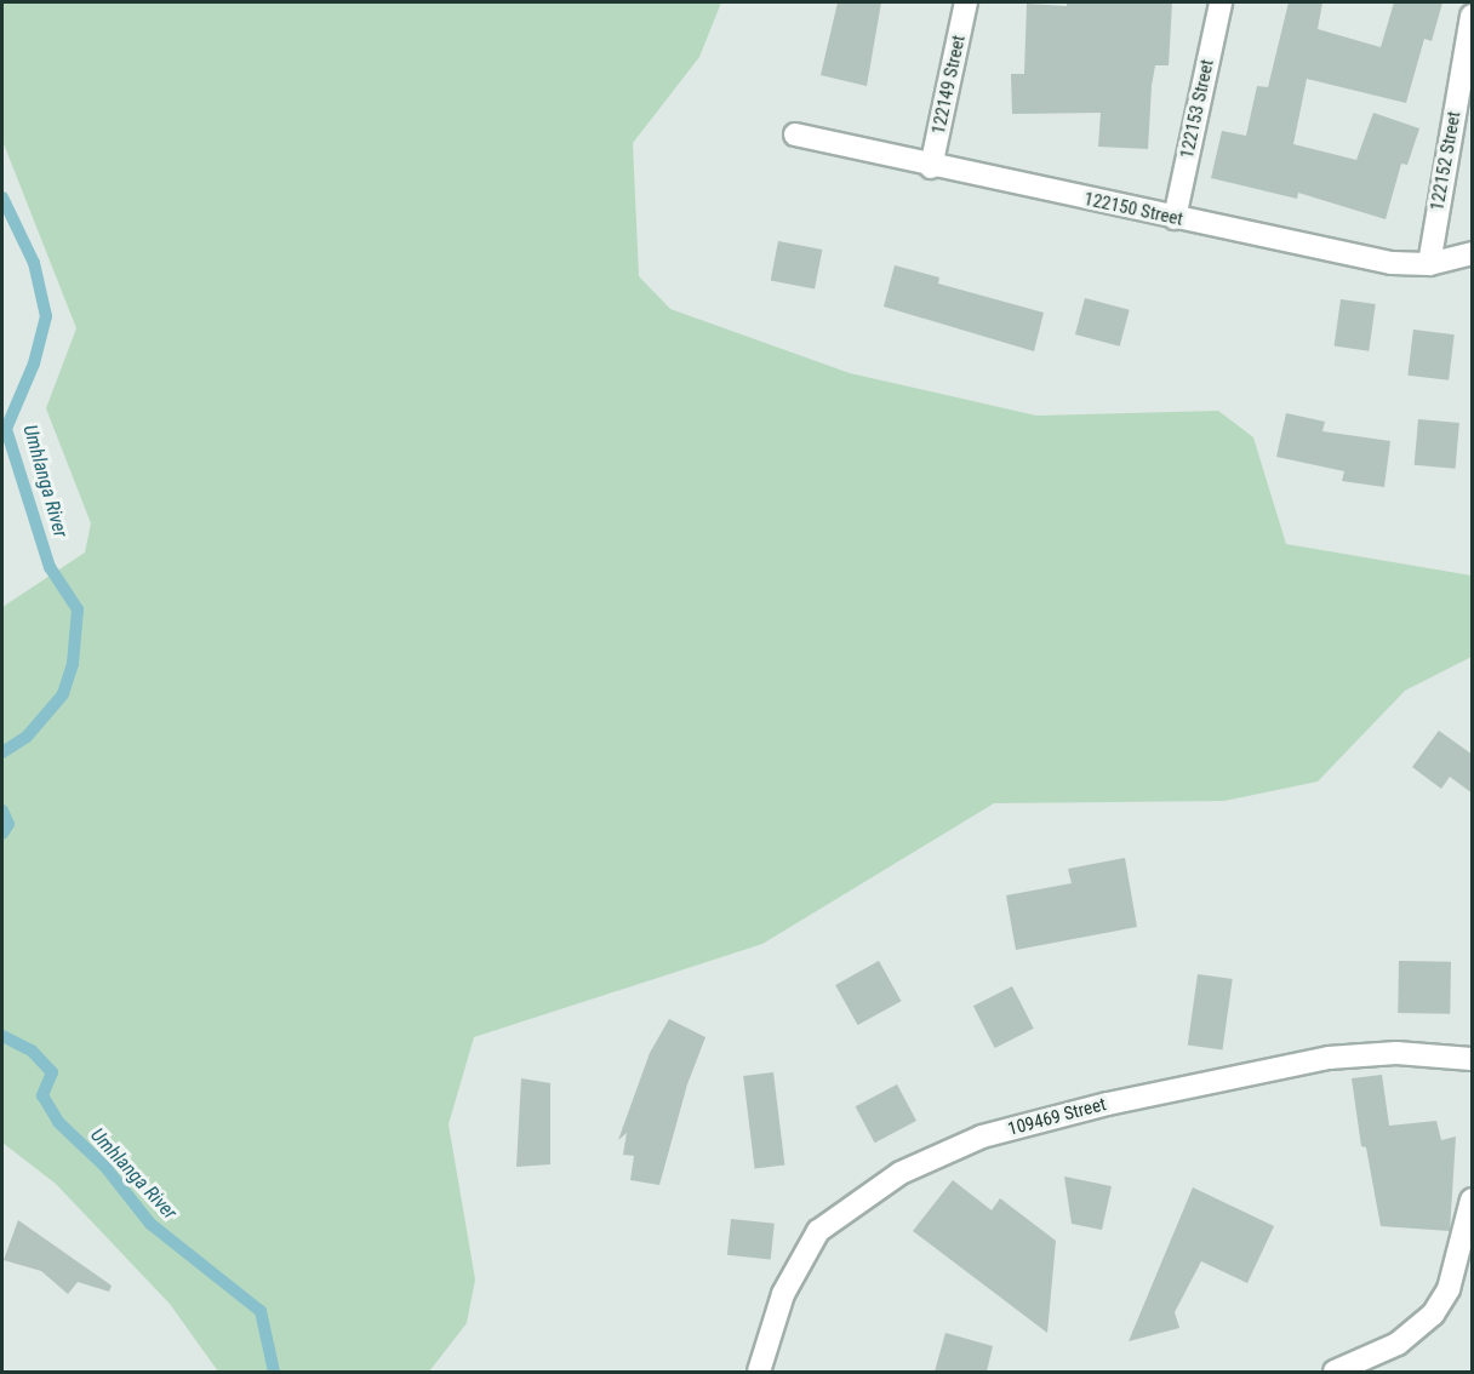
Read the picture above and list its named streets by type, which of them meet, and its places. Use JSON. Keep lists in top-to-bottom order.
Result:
{
  "streets": {
    "street": [
      "122149 Street",
      "122153 Street",
      "122152 Street",
      "122150 Street",
      "109469 Street"
    ]
  },
  "crossings": [
    ["122149 Street", "122150 Street"],
    ["122153 Street", "122150 Street"],
    ["122152 Street", "122150 Street"]
  ],
  "water": ["Umhlanga River"]
}
